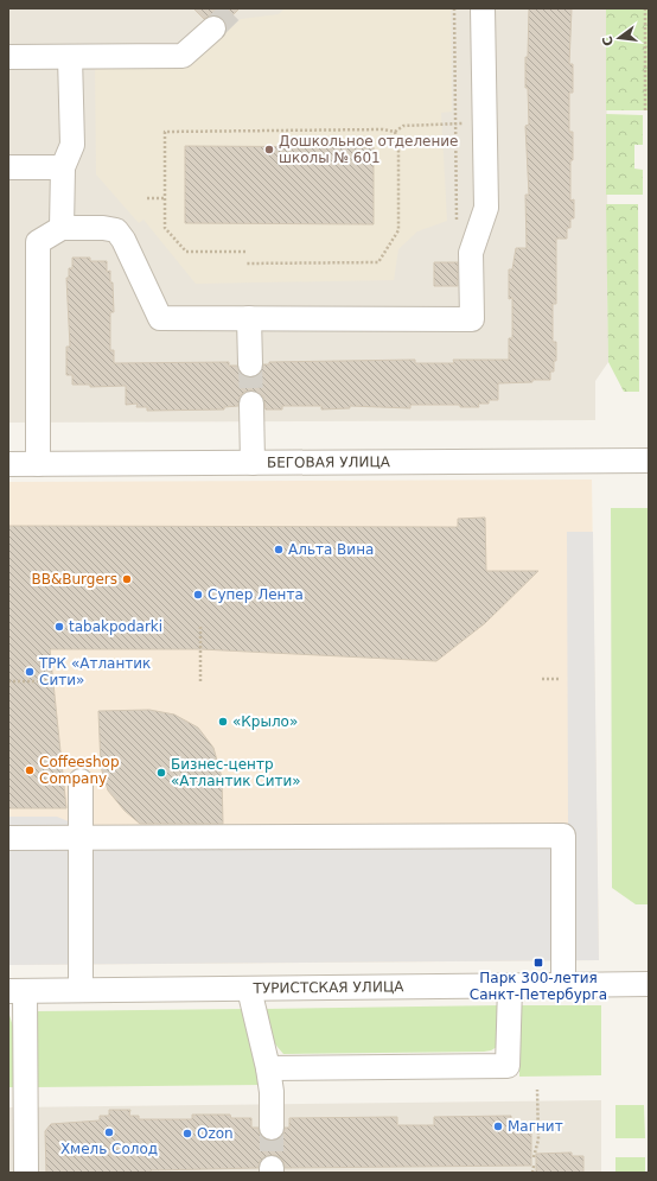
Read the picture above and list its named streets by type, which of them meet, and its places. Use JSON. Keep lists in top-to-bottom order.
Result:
{
  "streets": {
    "street": ["БЕГОВАЯ УЛИЦА", "ТУРИСТСКАЯ УЛИЦА"]
  },
  "places": {
    "other": [
      "Дошкольное отделение школы № 601",
      "Альта Вина",
      "BB&Burgers",
      "Супер Лента",
      "tabakpodarki",
      "ТРК «Атлантик Сити»",
      "«Крыло»",
      "Coffeeshop Company",
      "Бизнес-центр «Атлантик Сити»",
      "Магнит",
      "Хмель Солод",
      "Ozon"
    ],
    "transit": ["Парк 300-летия Санкт-Петербурга"]
  },
  "north": "left"
}
